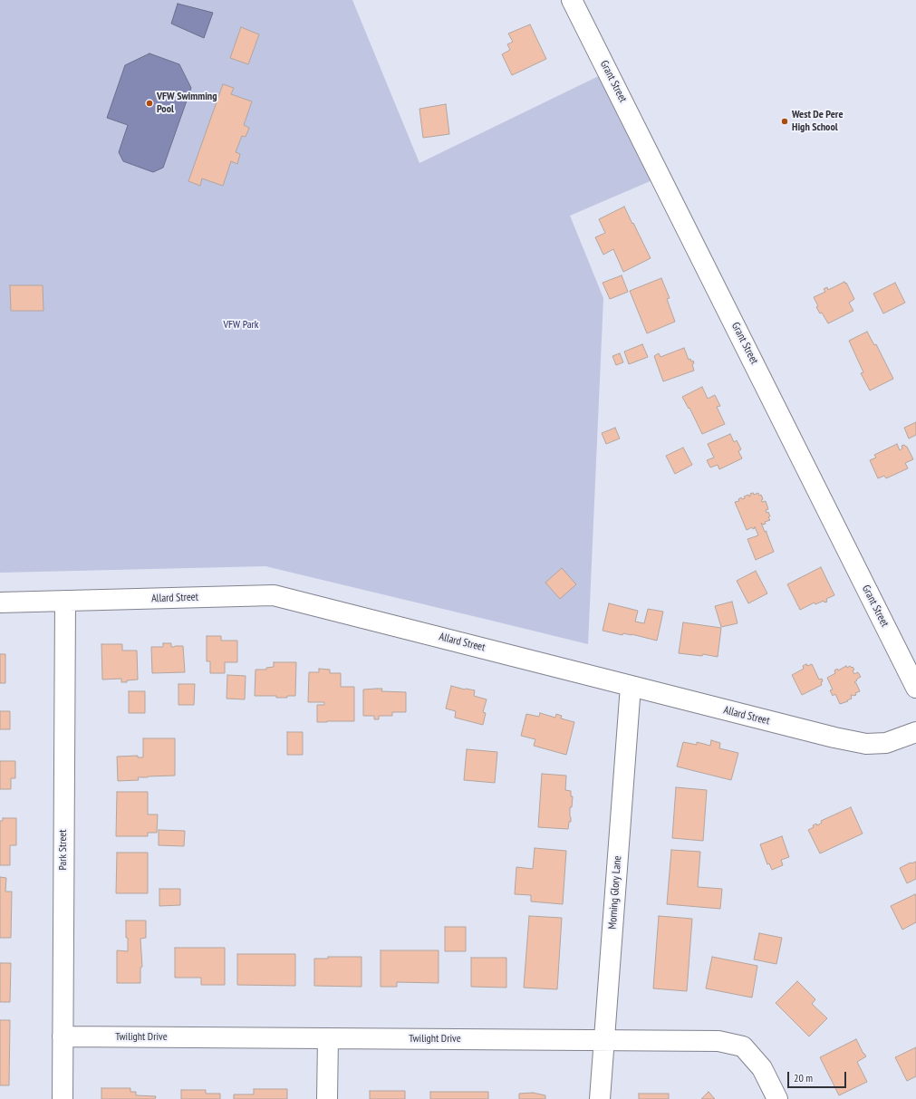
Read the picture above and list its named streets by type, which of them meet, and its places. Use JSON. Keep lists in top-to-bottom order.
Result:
{
  "streets": {
    "street": [
      "Grant Street",
      "Allard Street",
      "Park Street",
      "Morning Glory Lane",
      "Twilight Drive"
    ]
  },
  "crossings": [
    ["Allard Street", "Park Street"],
    ["Allard Street", "Morning Glory Lane"],
    ["Park Street", "Twilight Drive"],
    ["Morning Glory Lane", "Twilight Drive"]
  ],
  "parks": ["VFW Park"],
  "places": ["VFW Swimming Pool", "West De Pere High School"],
  "scale_bar": "20 m"
}
